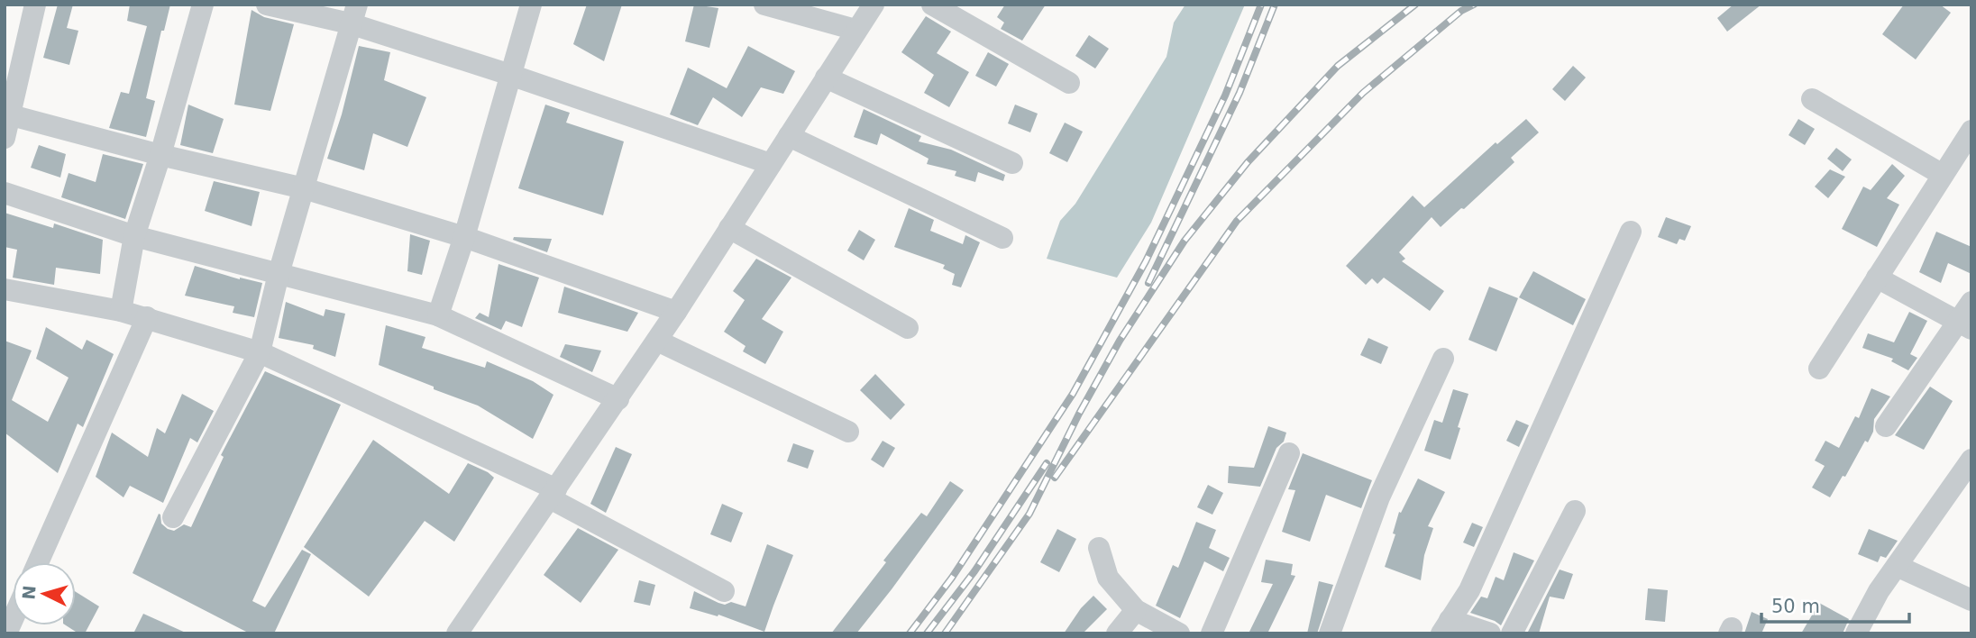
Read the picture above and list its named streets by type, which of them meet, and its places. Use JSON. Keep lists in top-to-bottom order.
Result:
{
  "scale_bar": "50 m",
  "north": "left"
}
